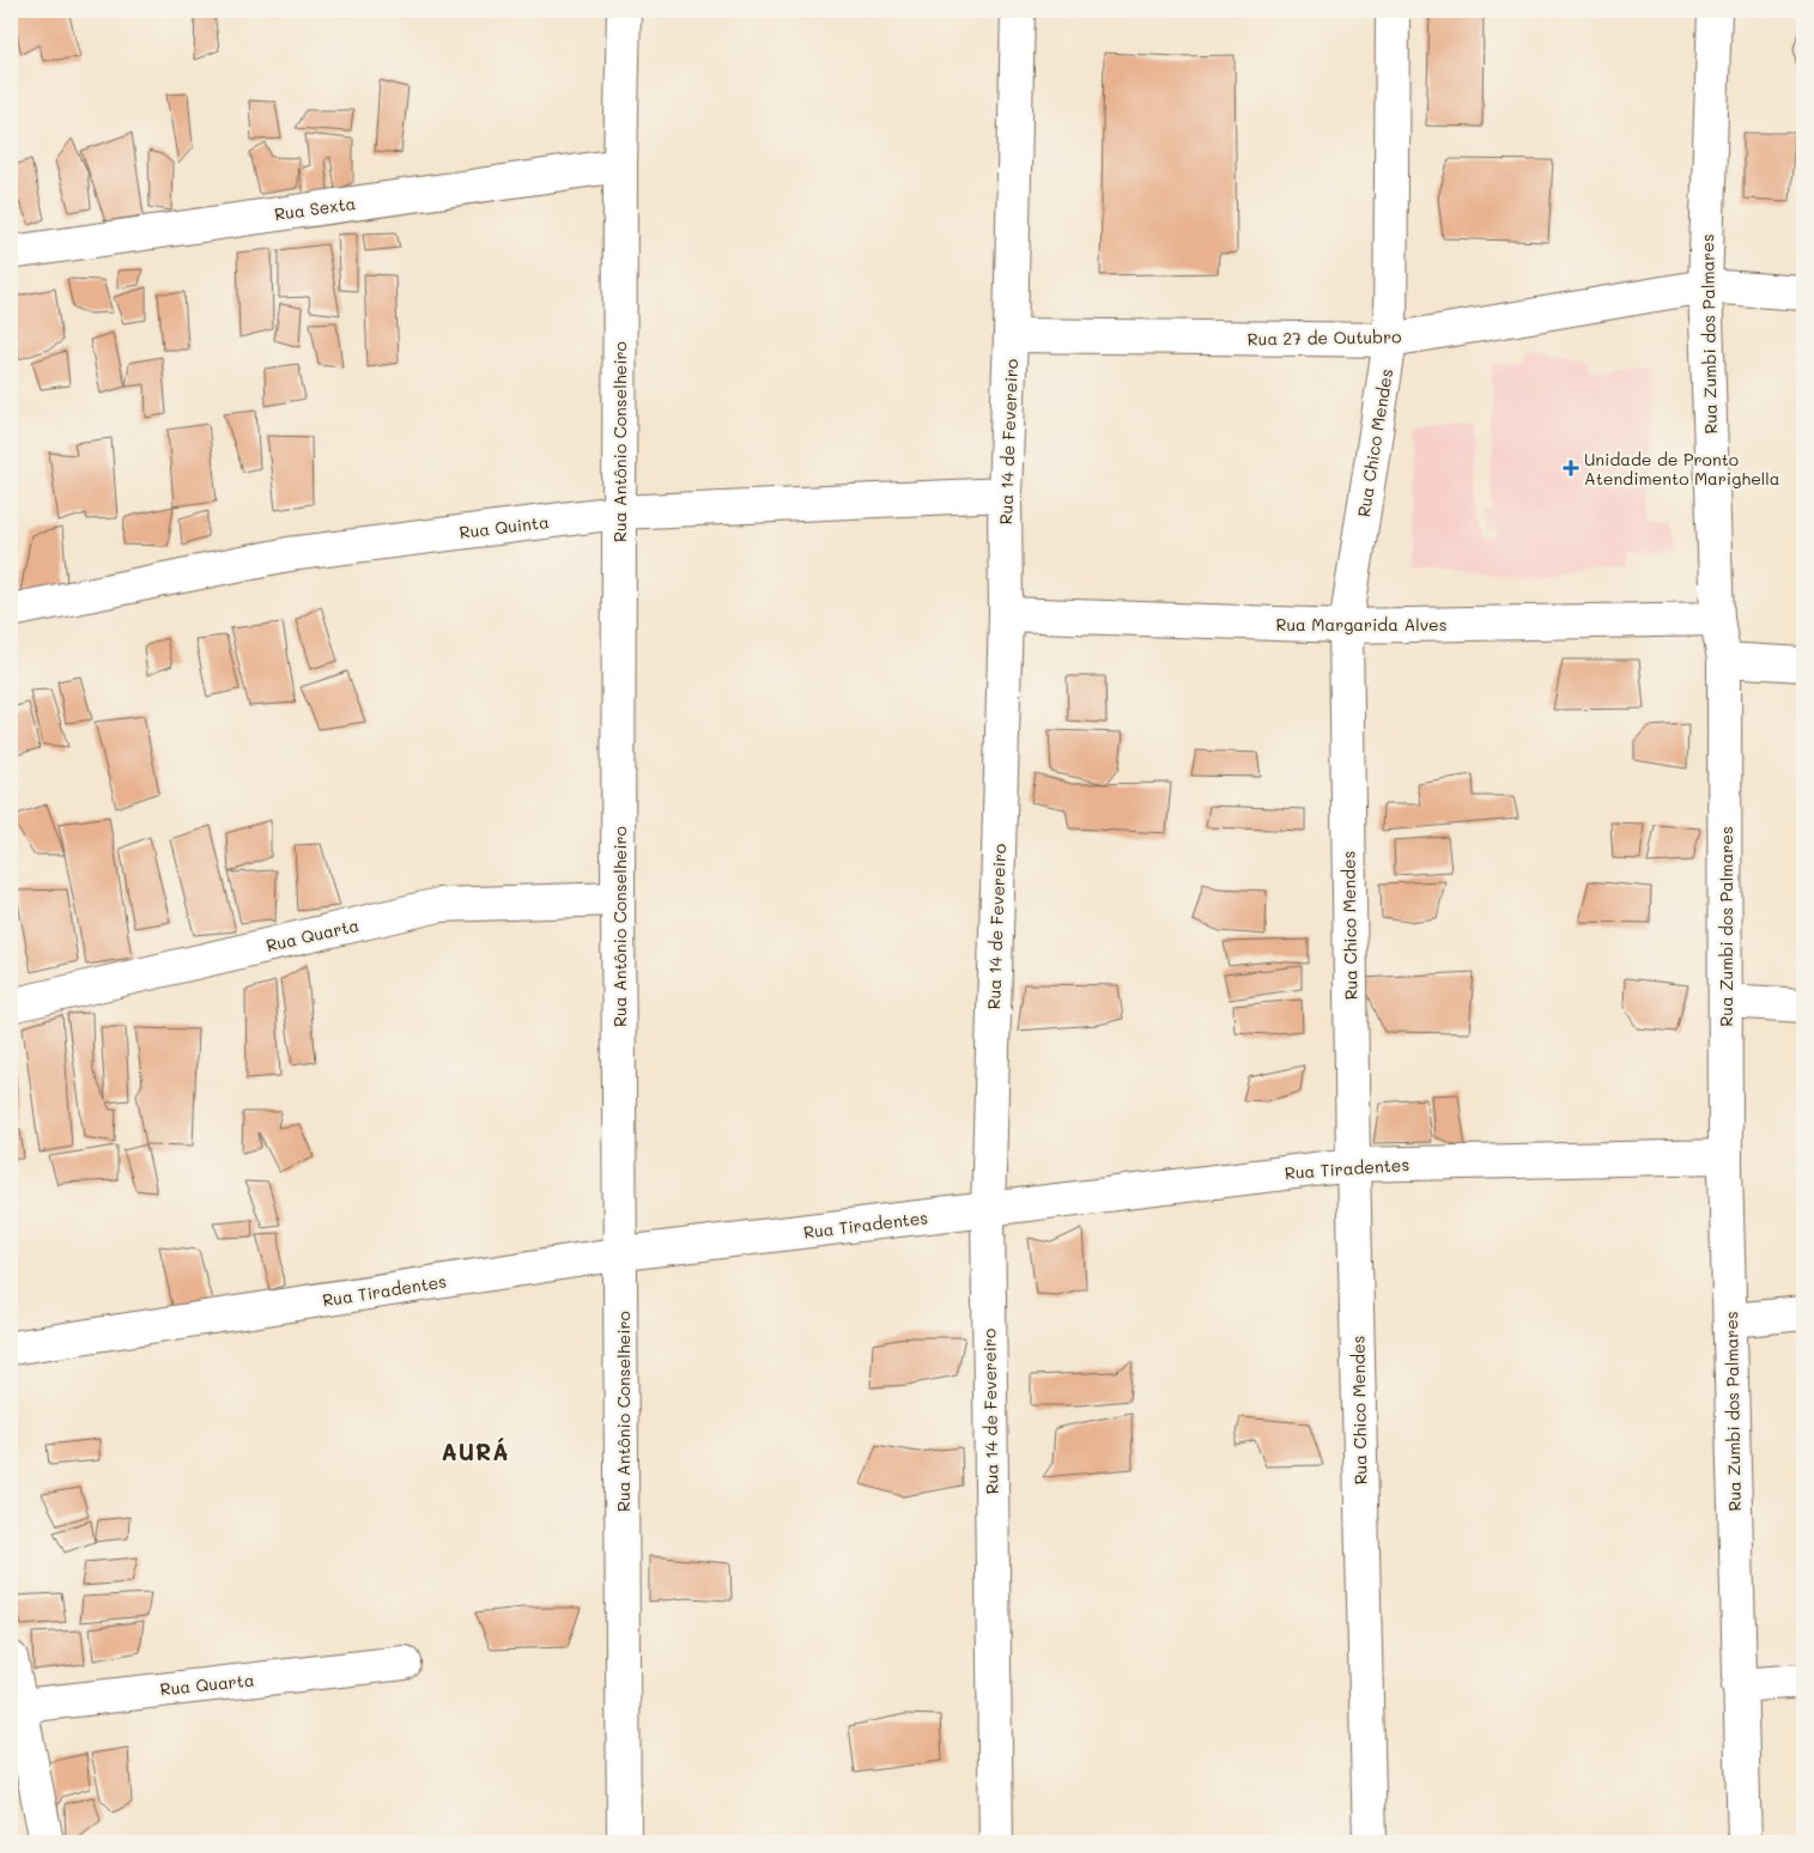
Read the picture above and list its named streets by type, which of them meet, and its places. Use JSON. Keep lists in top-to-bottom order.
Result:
{
  "streets": {
    "street": [
      "Rua Sexta",
      "Rua Zumbi dos Palmares",
      "Rua 27 de Outubro",
      "Rua Antônio Conselheiro",
      "Rua 14 de Fevereiro",
      "Rua Chico Mendes",
      "Rua Quinta",
      "Rua Margarida Alves",
      "Rua Quarta",
      "Rua Tiradentes"
    ]
  },
  "crossings": [
    ["Rua Sexta", "Rua Antônio Conselheiro"],
    ["Rua Zumbi dos Palmares", "Rua 27 de Outubro"],
    ["Rua Zumbi dos Palmares", "Rua Margarida Alves"],
    ["Rua Zumbi dos Palmares", "Rua Tiradentes"],
    ["Rua 27 de Outubro", "Rua 14 de Fevereiro"],
    ["Rua 27 de Outubro", "Rua Chico Mendes"],
    ["Rua Antônio Conselheiro", "Rua Quinta"],
    ["Rua Antônio Conselheiro", "Rua Quarta"],
    ["Rua Antônio Conselheiro", "Rua Tiradentes"],
    ["Rua 14 de Fevereiro", "Rua Quinta"],
    ["Rua 14 de Fevereiro", "Rua Margarida Alves"],
    ["Rua 14 de Fevereiro", "Rua Tiradentes"],
    ["Rua Chico Mendes", "Rua Margarida Alves"],
    ["Rua Chico Mendes", "Rua Tiradentes"]
  ],
  "districts": ["AURÁ"],
  "places": {
    "health": ["Unidade de Pronto Atendimento Marighella"]
  }
}
